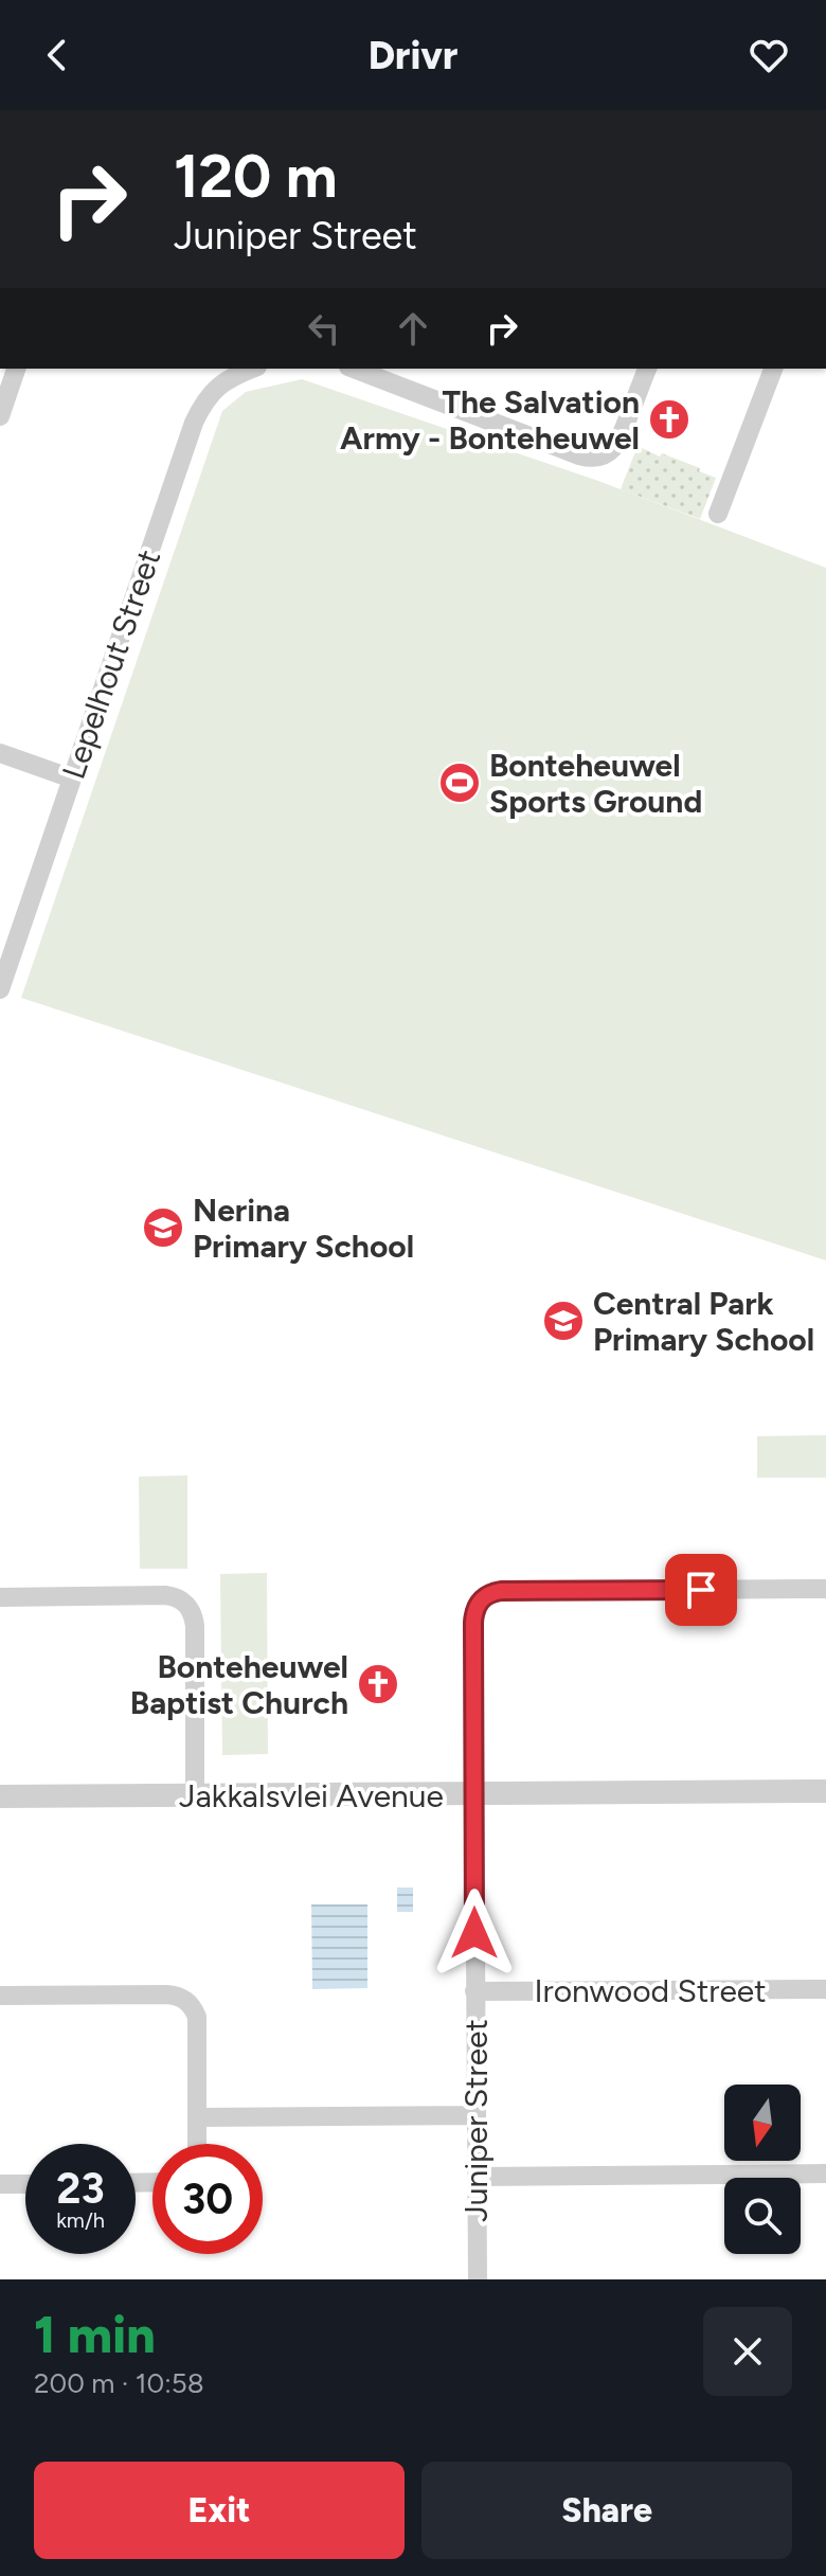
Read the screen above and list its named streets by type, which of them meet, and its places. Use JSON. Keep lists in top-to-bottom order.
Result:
{
  "streets": {
    "street": [
      "Lepelhout Street",
      "Jakkalsvlei Avenue",
      "Ironwood Street",
      "Juniper Street"
    ]
  },
  "crossings": [
    ["Jakkalsvlei Avenue", "Juniper Street"],
    ["Ironwood Street", "Juniper Street"]
  ],
  "places": {
    "church": ["The Salvation Army - Bonteheuwel", "Bonteheuwel Baptist Church"],
    "sports": ["Bonteheuwel Sports Ground"],
    "school or university": ["Nerina Primary School", "Central Park Primary School"]
  },
  "north": "bottom",
  "page": {
    "header": "Drivr",
    "turn": ["120 m", "Juniper Street"],
    "speed": "23 km/h",
    "limit": "30",
    "heading": ["1 min", "200 m · 10:58"],
    "buttons": ["Exit", "Share"]
  }
}
